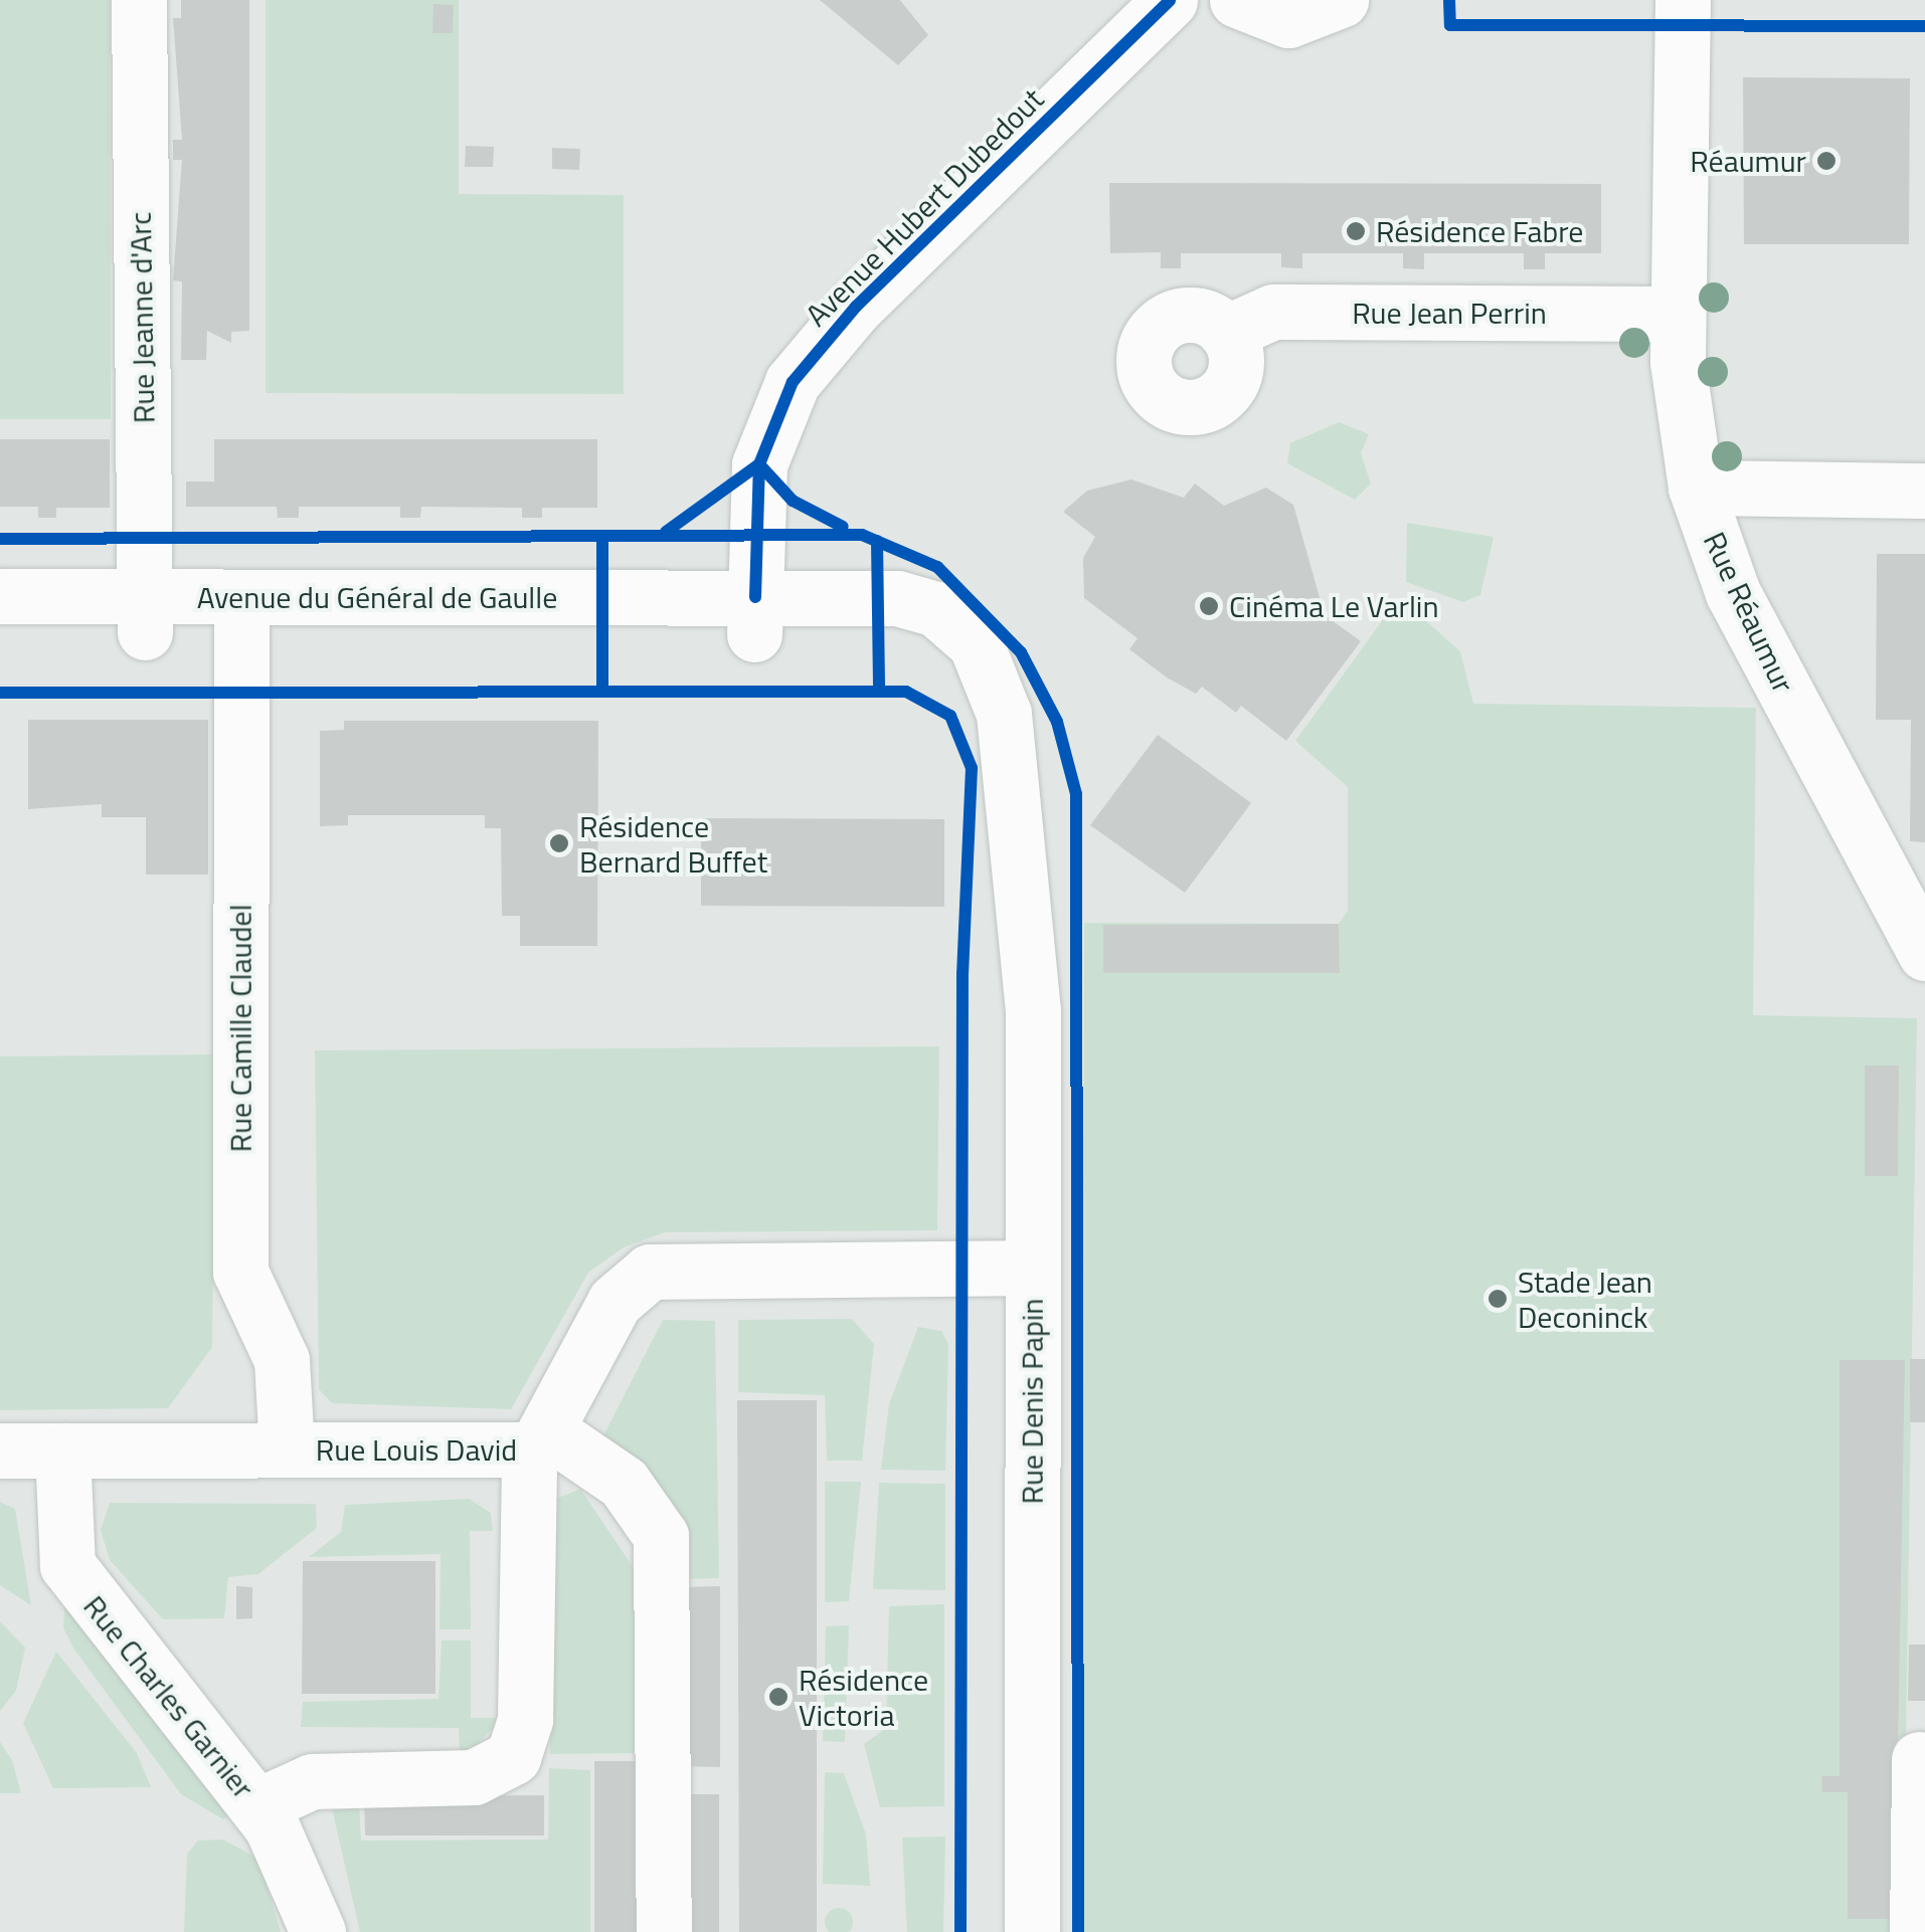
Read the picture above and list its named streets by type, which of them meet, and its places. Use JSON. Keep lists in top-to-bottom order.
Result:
{
  "streets": {
    "street": [
      "Avenue Hubert Dubedout",
      "Rue Jean Perrin",
      "Rue Jeanne d'Arc",
      "Avenue du Général de Gaulle",
      "Rue Réaumur",
      "Rue Camille Claudel",
      "Rue Denis Papin",
      "Rue Louis David",
      "Rue Charles Garnier"
    ]
  },
  "crossings": [
    ["Avenue Hubert Dubedout", "Avenue du Général de Gaulle"],
    ["Avenue Hubert Dubedout", "Rue Denis Papin"],
    ["Rue Jean Perrin", "Rue Réaumur"],
    ["Rue Jeanne d'Arc", "Avenue du Général de Gaulle"],
    ["Avenue du Général de Gaulle", "Rue Camille Claudel"],
    ["Avenue du Général de Gaulle", "Rue Denis Papin"],
    ["Rue Camille Claudel", "Rue Louis David"],
    ["Rue Denis Papin", "Rue Louis David"],
    ["Rue Louis David", "Rue Charles Garnier"]
  ],
  "places": [
    "Réaumur",
    "Résidence Fabre",
    "Cinéma Le Varlin",
    "Résidence Bernard Buffet",
    "Stade Jean Deconinck",
    "Résidence Victoria"
  ]
}
